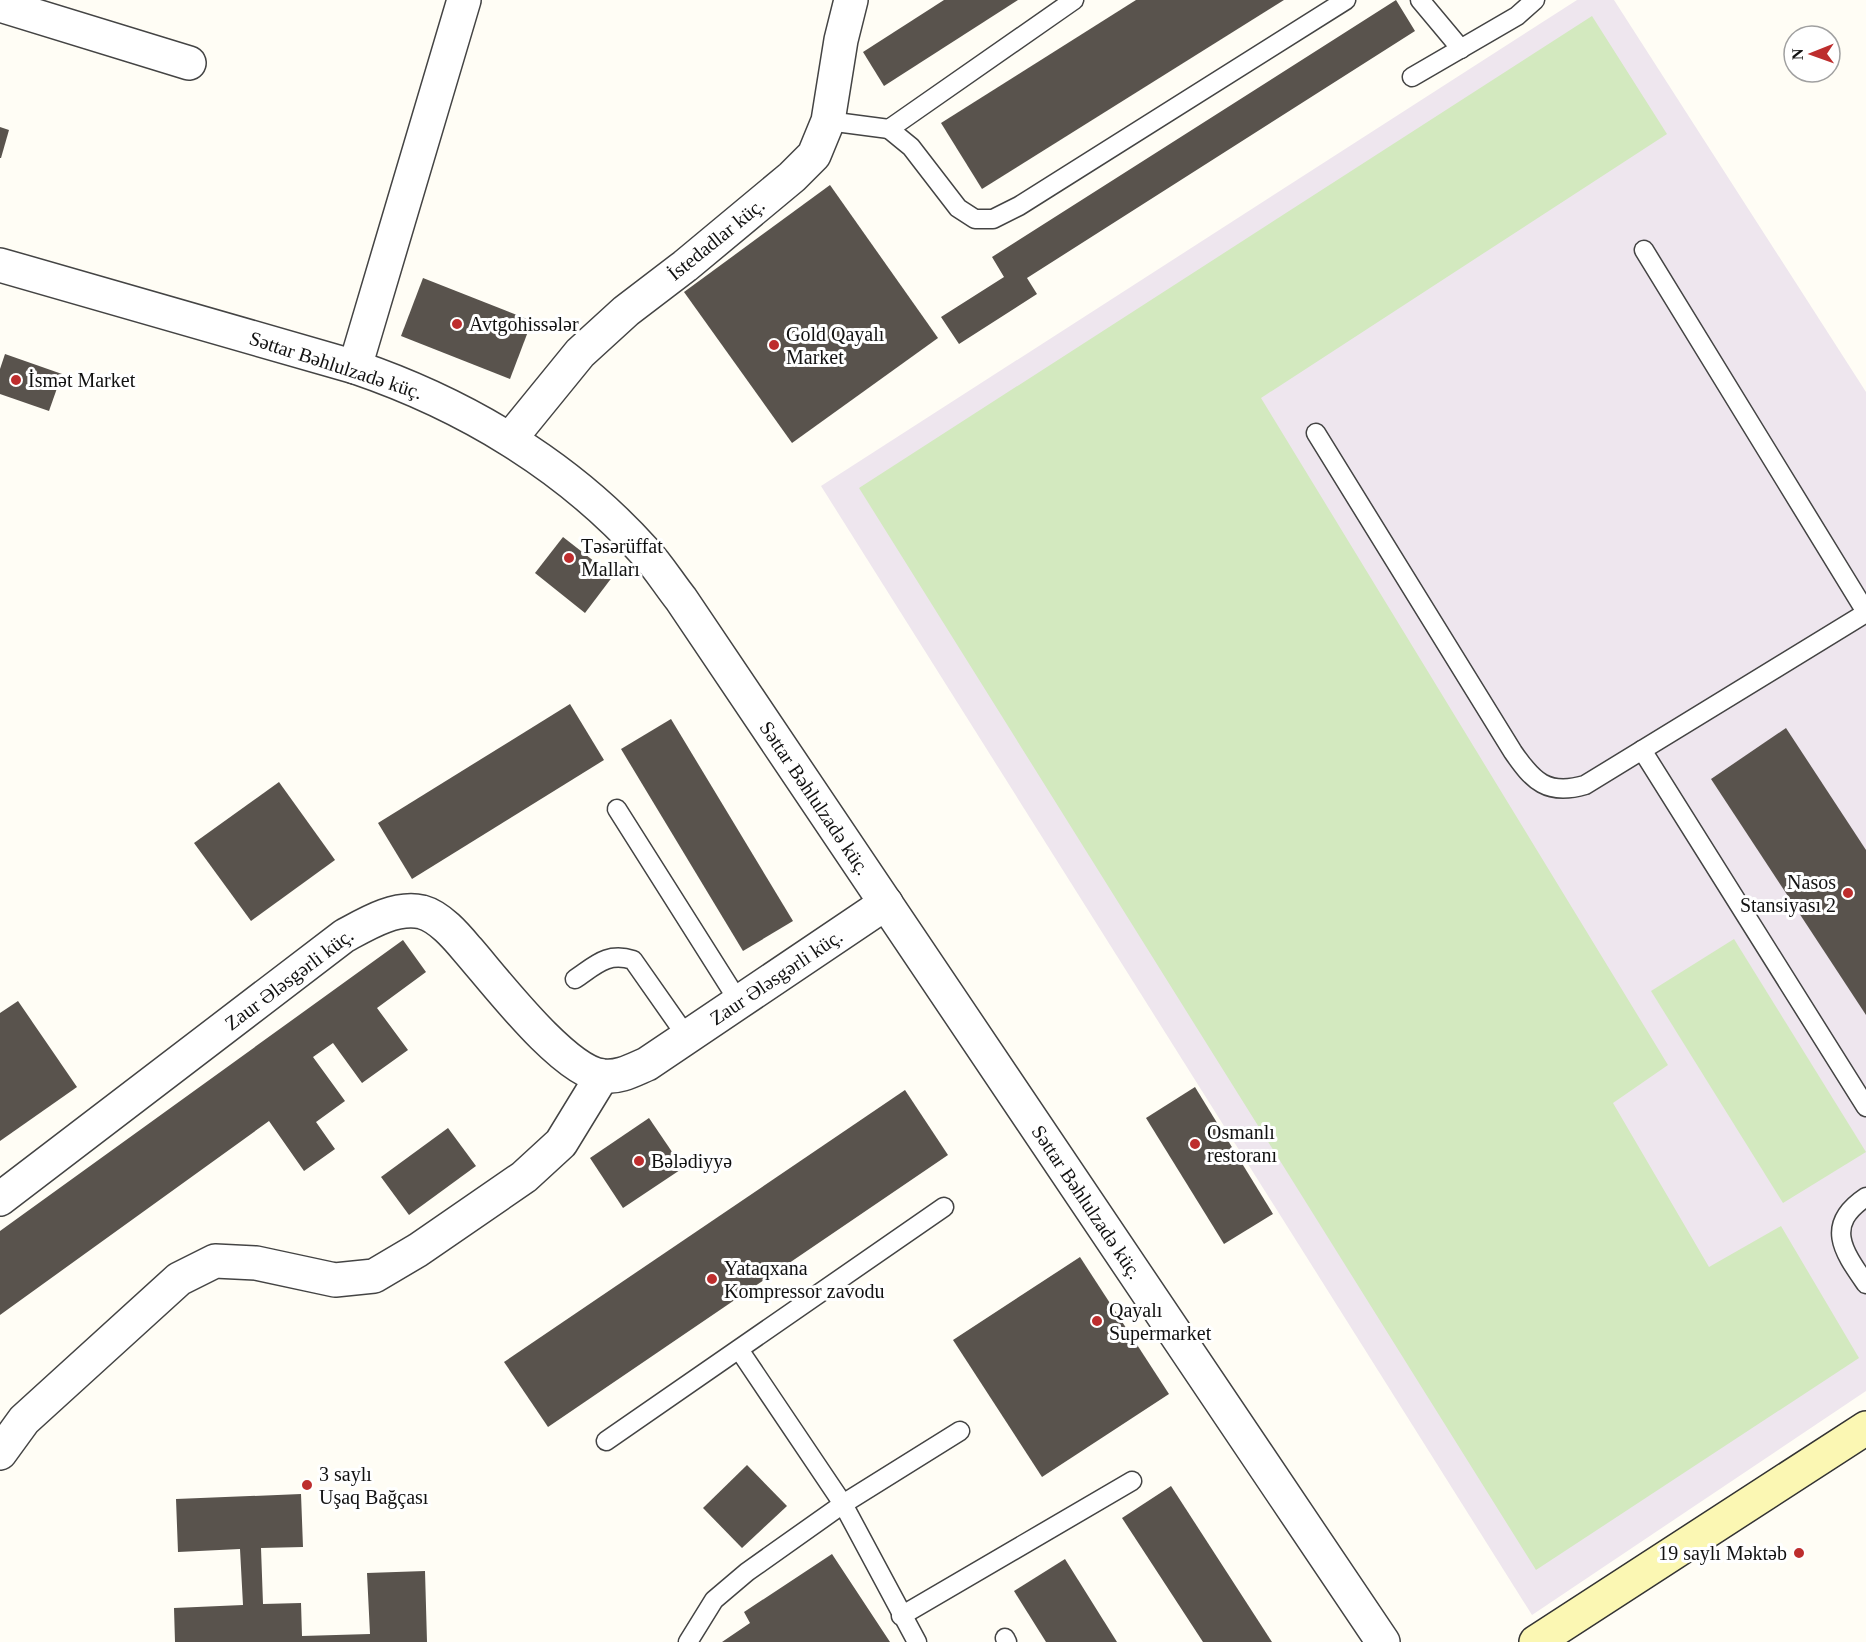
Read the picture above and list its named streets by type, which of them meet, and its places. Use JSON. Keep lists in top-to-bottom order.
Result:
{
  "streets": {
    "street": ["İstedadlar küç.", "Səttar Bəhlulzadə küç.", "Zaur Ələsgərli küç."]
  },
  "crossings": [
    ["İstedadlar küç.", "Səttar Bəhlulzadə küç."],
    ["Səttar Bəhlulzadə küç.", "Zaur Ələsgərli küç."]
  ],
  "places": [
    "Avtgohissələr",
    "Gold Qayalı Market",
    "İsmət Market",
    "Təsərüffat Malları",
    "Nasos Stansiyası 2",
    "Osmanlı restoranı",
    "Bələdiyyə",
    "Yataqxana Kompressor zavodu",
    "Qayalı Supermarket",
    "3 saylı Uşaq Bağçası",
    "19 saylı Məktəb"
  ],
  "north": "left"
}
